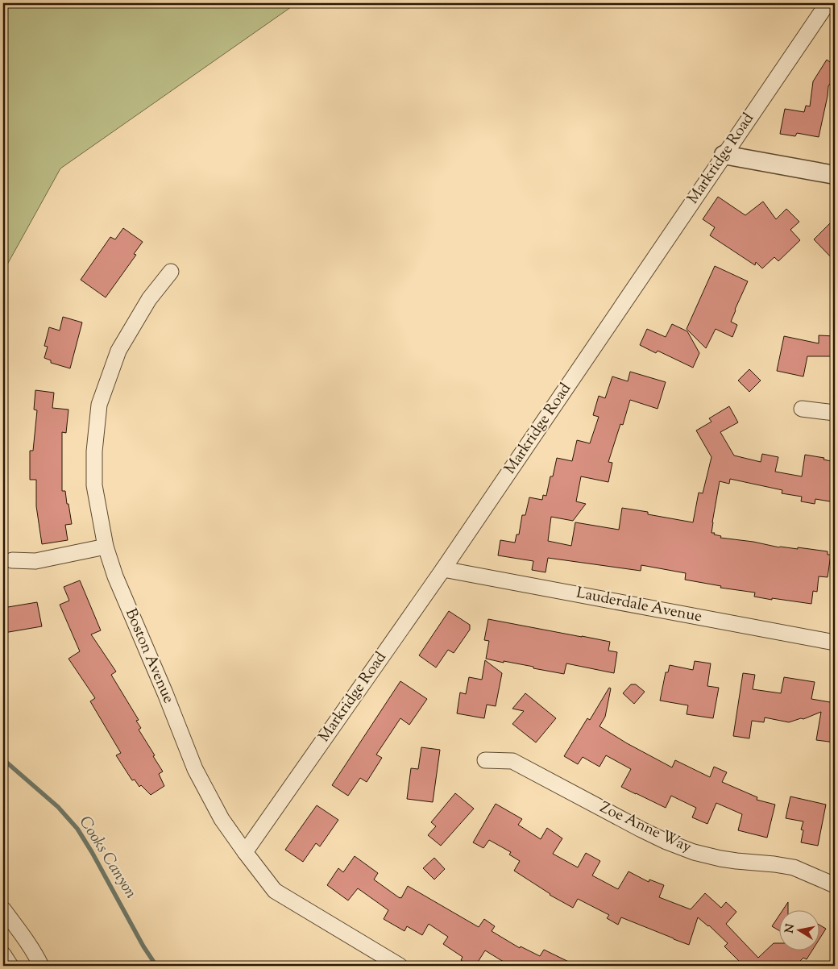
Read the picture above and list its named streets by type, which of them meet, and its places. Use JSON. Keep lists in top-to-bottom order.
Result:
{
  "streets": {
    "street": [
      "Markridge Road",
      "Lauderdale Avenue",
      "Boston Avenue",
      "Zoe Anne Way"
    ]
  },
  "crossings": [
    ["Markridge Road", "Lauderdale Avenue"],
    ["Markridge Road", "Boston Avenue"]
  ],
  "water": ["Cooks Canyon"],
  "north": "left"
}
